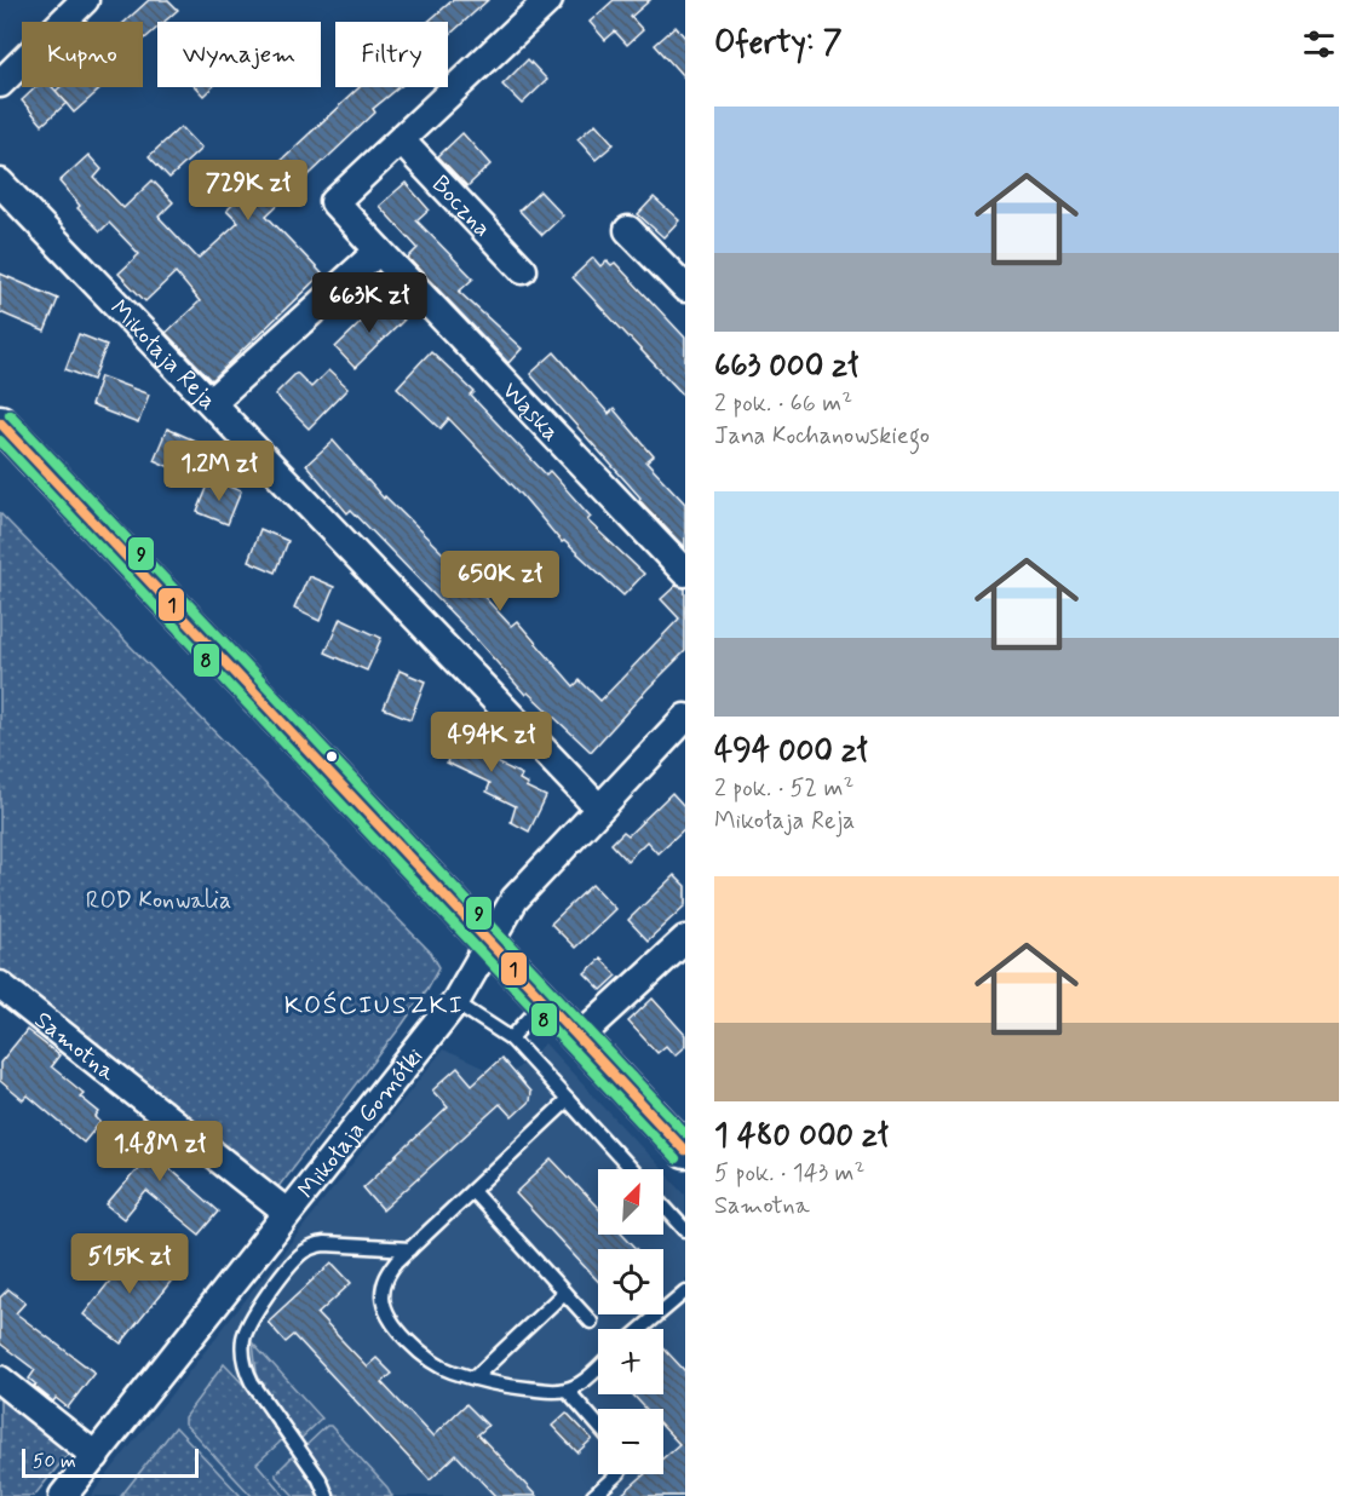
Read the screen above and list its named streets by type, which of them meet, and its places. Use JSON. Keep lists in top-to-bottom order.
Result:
{
  "streets": {
    "street": [
      "Boczna",
      "Mikołaja Reja",
      "Wąska",
      "Samotna",
      "Mikołaja Gomółki"
    ]
  },
  "crossings": [
    ["Boczna", "Wąska"],
    ["Mikołaja Reja", "Mikołaja Gomółki"],
    ["Samotna", "Mikołaja Gomółki"]
  ],
  "districts": ["KOŚCIUSZKI"],
  "parks": ["ROD Konwalia"],
  "lines": ["transit line 9", "transit line 1", "transit line 8"],
  "scale_bar": "50 m",
  "north": "top right",
  "page": {
    "heading": "Oferty: 7",
    "chip": ["Kupno", "Wynajem", "Filtry"],
    "list": [
      {
        "name": "663 000 zł",
        "note": "2 pok. · 66 m² · Jana Kochanowskiego"
      },
      {
        "name": "494 000 zł",
        "note": "2 pok. · 52 m² · Mikołaja Reja"
      },
      {
        "name": "1 480 000 zł",
        "note": "5 pok. · 143 m² · Samotna"
      }
    ],
    "price": [
      "729K zł",
      "663K zł",
      "1.2M zł",
      "650K zł",
      "494K zł",
      "1.48M zł",
      "515K zł"
    ],
    "map_buttons": ["+", "−"],
    "scale": "50 m"
  }
}
